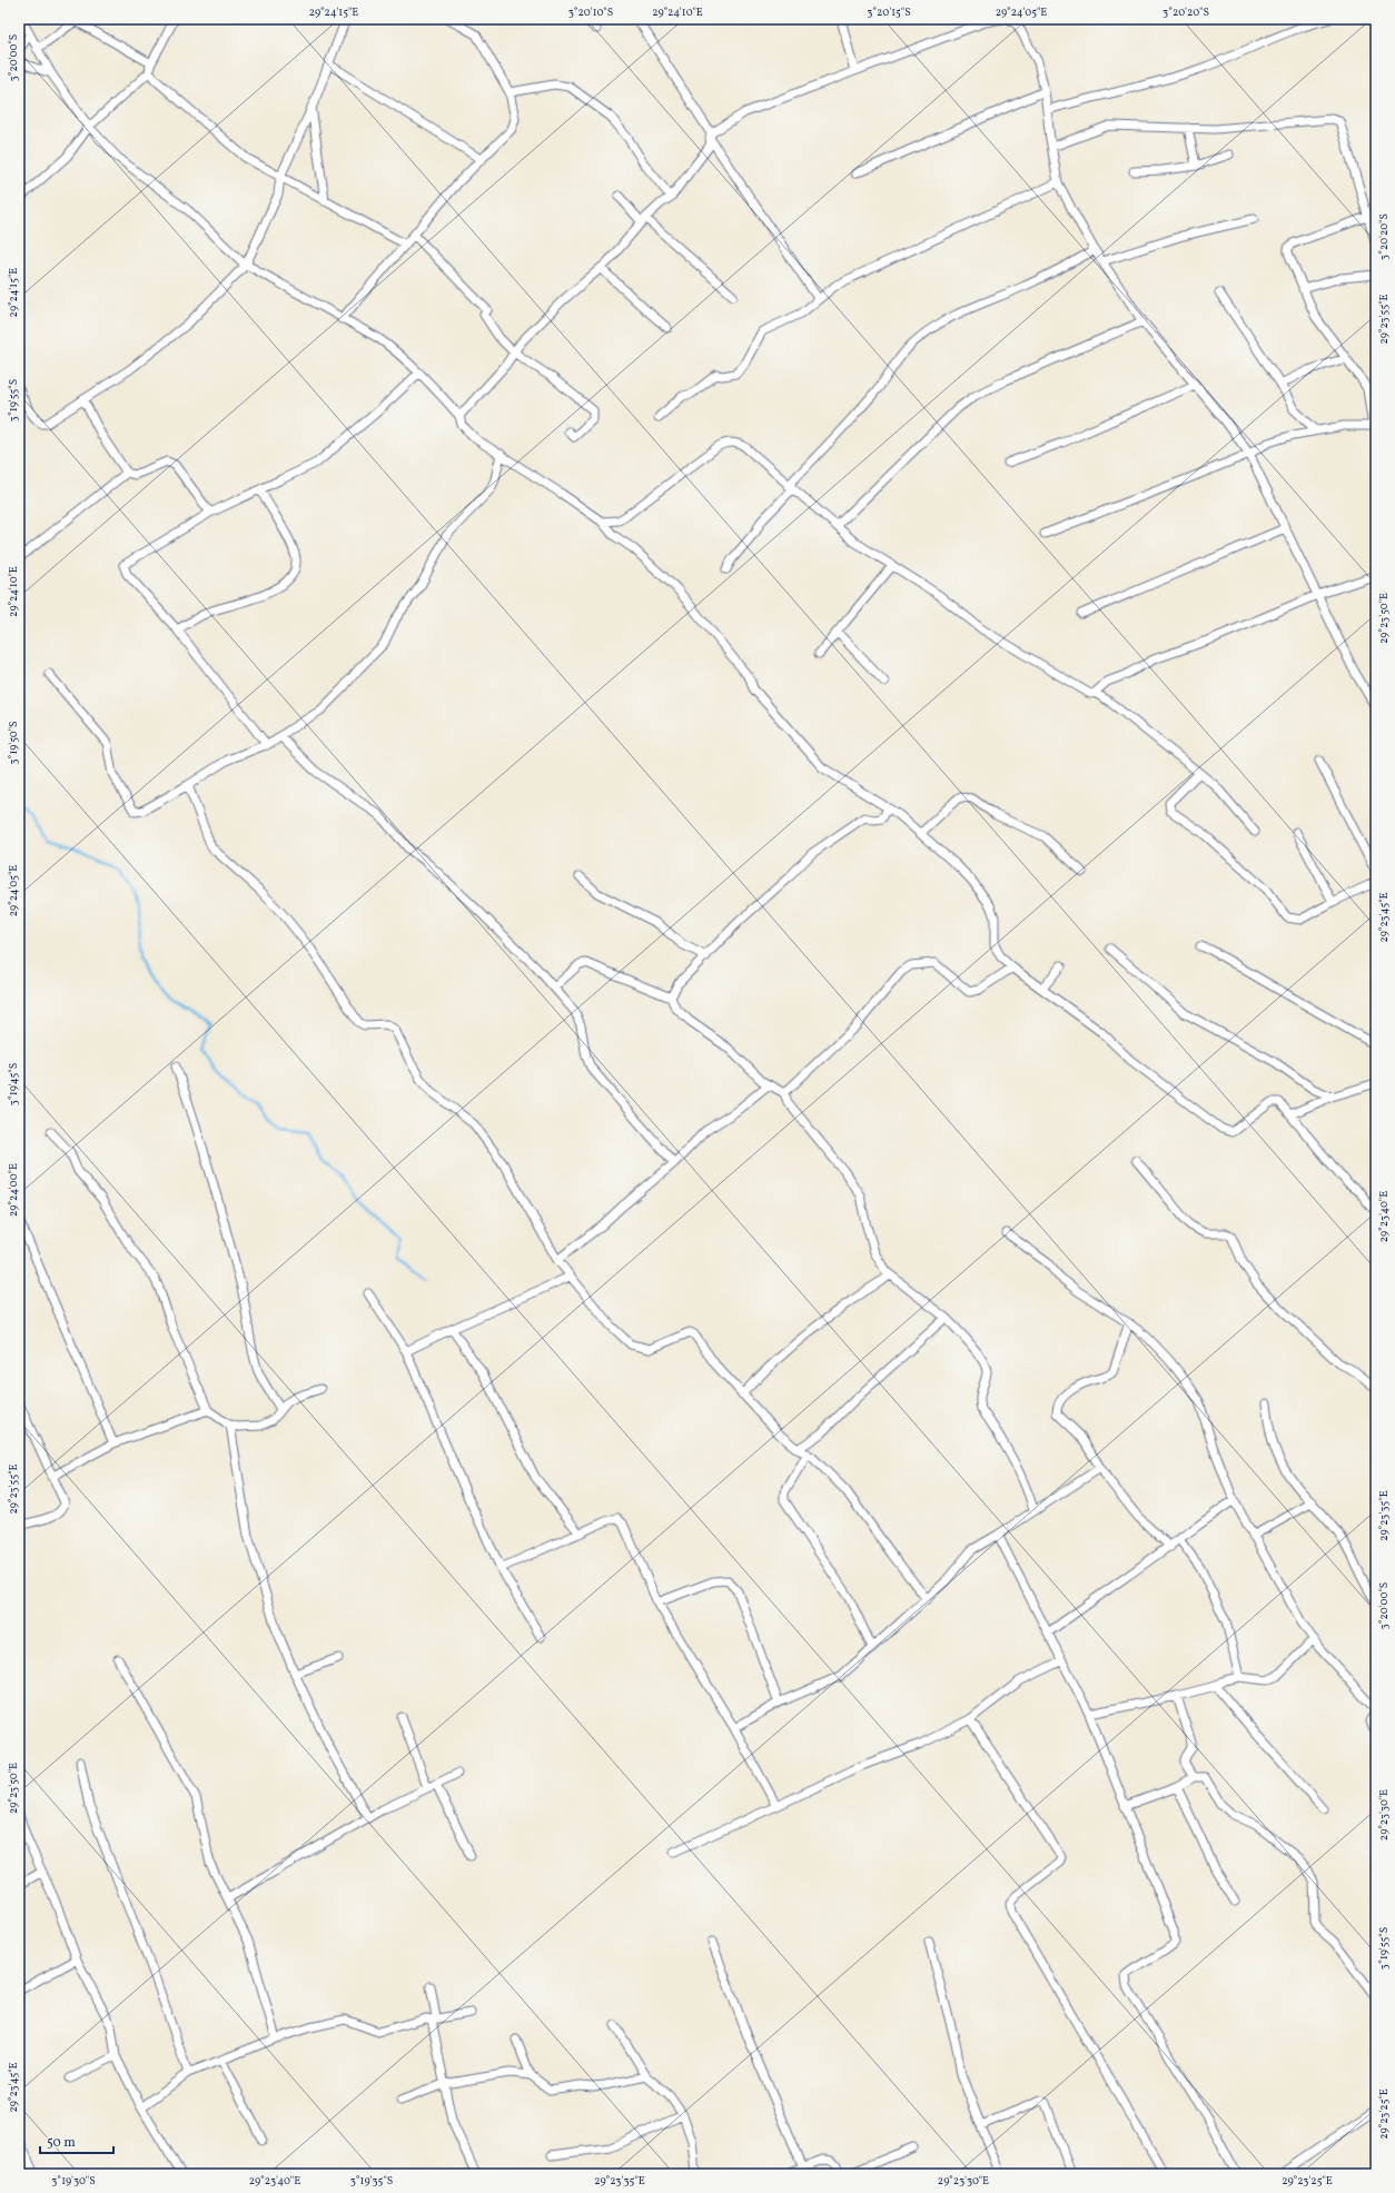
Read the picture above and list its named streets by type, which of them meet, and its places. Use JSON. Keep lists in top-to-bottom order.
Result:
{
  "scale_bar": "50 m",
  "coordinates": [
    "29°24'15\"E",
    "3°20'10\"S",
    "29°24'10\"E",
    "3°20'15\"S",
    "29°24'05\"E",
    "3°20'20\"S",
    "3°20'00\"S",
    "29°23'55\"E",
    "3°19'55\"S",
    "29°23'50\"E",
    "3°19'50\"S",
    "29°23'45\"E",
    "3°19'45\"S",
    "29°24'00\"E",
    "29°23'40\"E",
    "29°23'35\"E",
    "29°23'30\"E",
    "29°23'25\"E",
    "3°19'30\"S",
    "3°19'35\"S"
  ]
}
